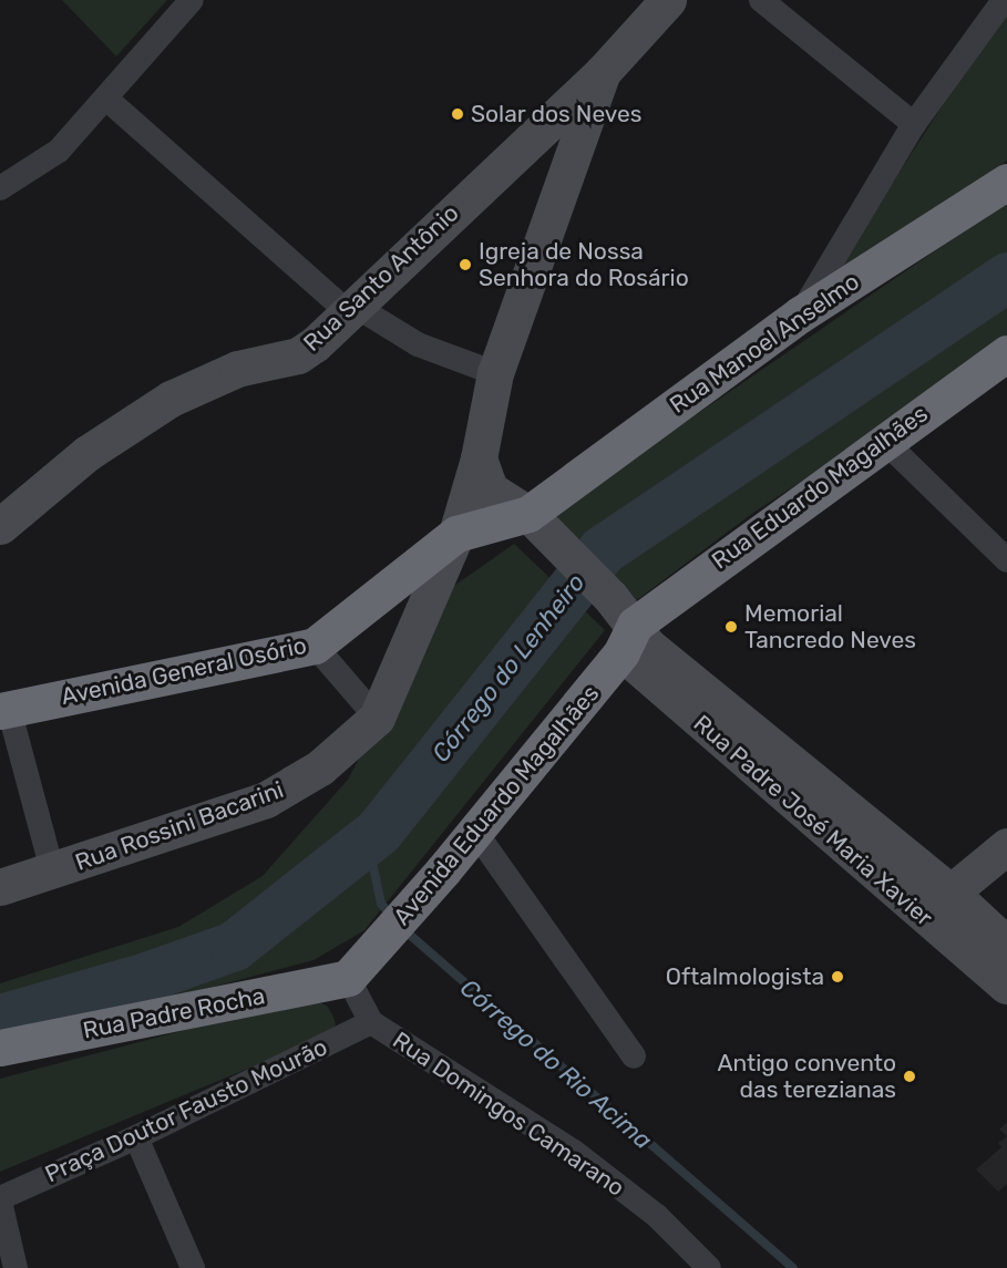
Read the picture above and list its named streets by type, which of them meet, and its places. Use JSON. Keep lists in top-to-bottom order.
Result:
{
  "streets": {
    "highway": [
      "Rua Manoel Anselmo",
      "Rua Eduardo Magalhães",
      "Avenida General Osório",
      "Avenida Eduardo Magalhães",
      "Rua Padre Rocha"
    ],
    "main road": ["Rua Santo Antônio", "Rua Padre José Maria Xavier", "Rua Rossini Bacarini"],
    "street": ["Praça Doutor Fausto Mourão", "Rua Domingos Camarano"]
  },
  "crossings": [
    ["Rua Santo Antônio", "Rua Rossini Bacarini"],
    ["Rua Manoel Anselmo", "Avenida General Osório"],
    ["Rua Manoel Anselmo", "Rua Padre José Maria Xavier"],
    ["Rua Eduardo Magalhães", "Avenida Eduardo Magalhães"],
    ["Rua Eduardo Magalhães", "Rua Padre José Maria Xavier"],
    ["Avenida General Osório", "Rua Padre José Maria Xavier"],
    ["Avenida General Osório", "Rua Rossini Bacarini"],
    ["Avenida Eduardo Magalhães", "Rua Padre José Maria Xavier"],
    ["Avenida Eduardo Magalhães", "Rua Padre Rocha"],
    ["Avenida Eduardo Magalhães", "Rua Domingos Camarano"],
    ["Rua Padre José Maria Xavier", "Rua Rossini Bacarini"],
    ["Rua Padre Rocha", "Rua Domingos Camarano"],
    ["Praça Doutor Fausto Mourão", "Rua Domingos Camarano"]
  ],
  "water": ["Córrego do Lenheiro", "Córrego do Rio Acima"],
  "places": [
    "Solar dos Neves",
    "Igreja de Nossa Senhora do Rosário",
    "Memorial Tancredo Neves",
    "Oftalmologista",
    "Antigo convento das terezianas"
  ]
}
